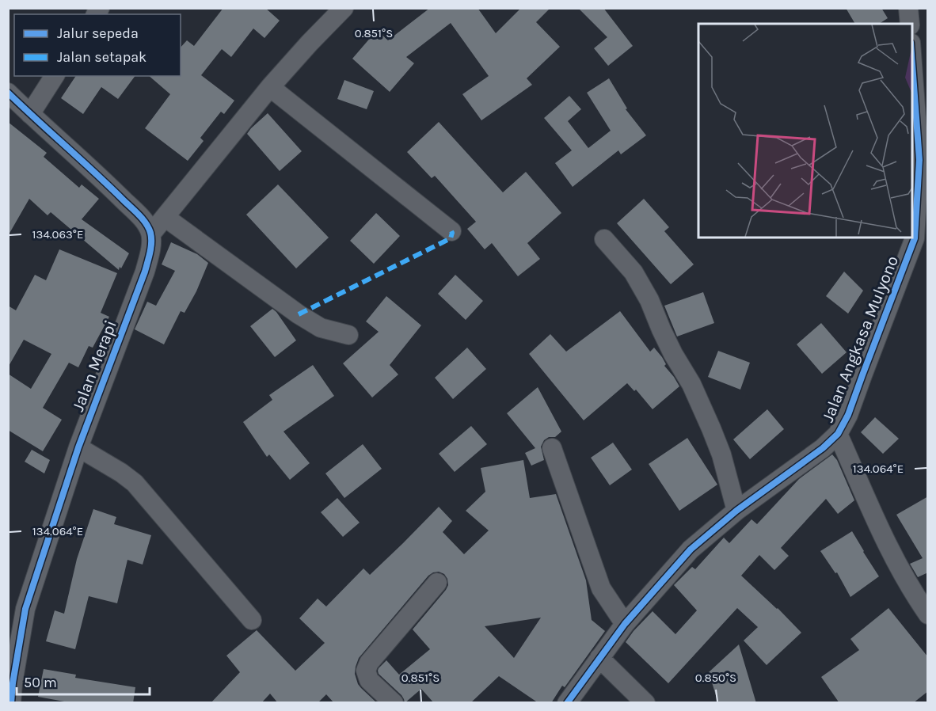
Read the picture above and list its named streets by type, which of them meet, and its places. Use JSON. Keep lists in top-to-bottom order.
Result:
{
  "streets": {
    "street": ["Jalan Angkasa Mulyono", "Jalan Merapi"]
  },
  "legend": ["Jalur sepeda", "Jalan setapak"],
  "scale_bar": "50 m",
  "coordinates": [
    "0.851°S",
    "134.063°E",
    "134.064°E",
    "0.850°S"
  ]
}
